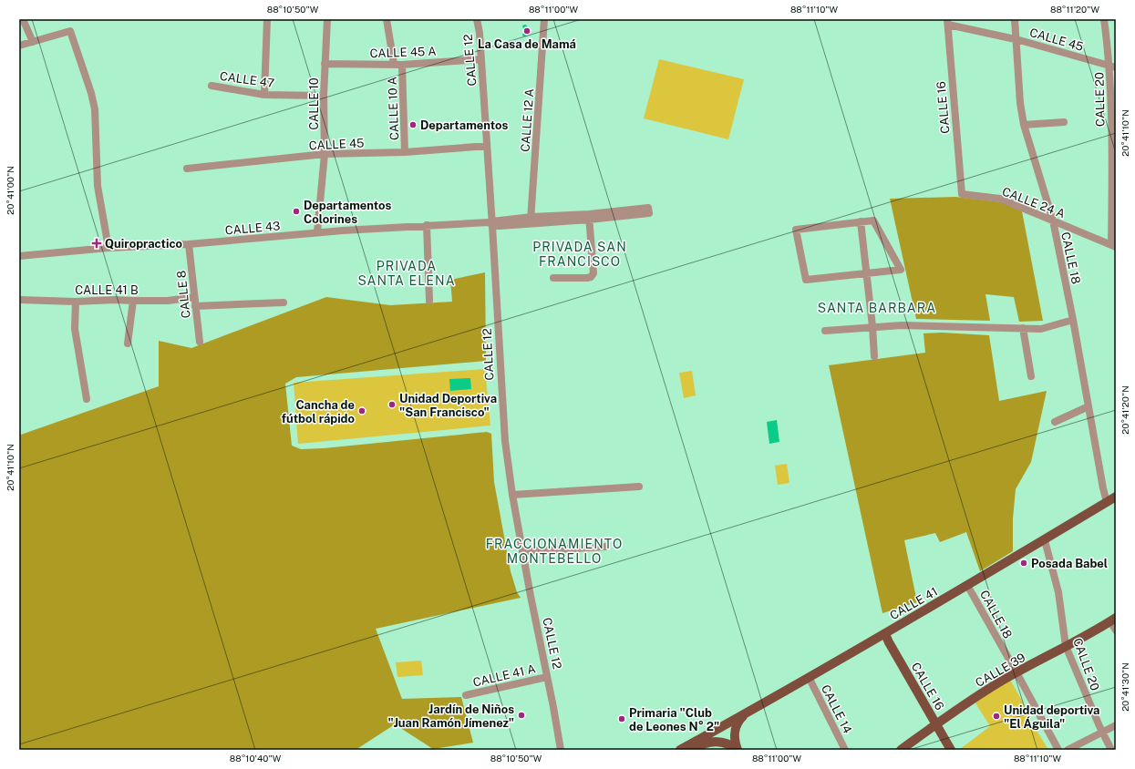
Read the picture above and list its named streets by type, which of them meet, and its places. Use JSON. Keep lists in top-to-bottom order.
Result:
{
  "streets": {
    "main road": ["CALLE 16", "CALLE 41", "CALLE 39"],
    "street": [
      "CALLE 45",
      "CALLE 45 A",
      "CALLE 12",
      "CALLE 47",
      "CALLE 20",
      "CALLE 10",
      "CALLE 10 A",
      "CALLE 12 A",
      "CALLE 24 A",
      "CALLE 43",
      "CALLE 18",
      "CALLE 41 B",
      "CALLE 8",
      "CALLE 41 A",
      "CALLE 14"
    ]
  },
  "crossings": [
    ["CALLE 45", "CALLE 12"],
    ["CALLE 45", "CALLE 20"],
    ["CALLE 45", "CALLE 10"],
    ["CALLE 45", "CALLE 16"],
    ["CALLE 45", "CALLE 10 A"],
    ["CALLE 45", "CALLE 18"],
    ["CALLE 45 A", "CALLE 12"],
    ["CALLE 45 A", "CALLE 10"],
    ["CALLE 45 A", "CALLE 10 A"],
    ["CALLE 12", "CALLE 43"],
    ["CALLE 12", "CALLE 41 A"],
    ["CALLE 47", "CALLE 10"],
    ["CALLE 20", "CALLE 24 A"],
    ["CALLE 20", "CALLE 41"],
    ["CALLE 20", "CALLE 39"],
    ["CALLE 10", "CALLE 43"],
    ["CALLE 16", "CALLE 24 A"],
    ["CALLE 16", "CALLE 41"],
    ["CALLE 16", "CALLE 39"],
    ["CALLE 12 A", "CALLE 43"],
    ["CALLE 24 A", "CALLE 18"],
    ["CALLE 43", "CALLE 8"],
    ["CALLE 18", "CALLE 41"],
    ["CALLE 18", "CALLE 39"],
    ["CALLE 41 B", "CALLE 8"],
    ["CALLE 41", "CALLE 14"]
  ],
  "districts": [
    "PRIVADA SAN FRANCISCO",
    "PRIVADA SANTA ELENA",
    "SANTA BARBARA",
    "FRACCIONAMIENTO MONTEBELLO"
  ],
  "places": {
    "other": [
      "La Casa de Mamá",
      "Departamentos",
      "Departamentos Colorines",
      "Unidad Deportiva \"San Francisco\"",
      "Cancha de fútbol rápido",
      "Posada Babel",
      "Jardín de Niños \"Juan Ramón Jímenez\"",
      "Unidad deportiva \"El Águila\"",
      "Primaria \"Club de Leones N° 2\""
    ],
    "health": ["Quiropractico"]
  },
  "coordinates": [
    "88°10'50\"W",
    "88°11'00\"W",
    "88°11'10\"W",
    "88°11'20\"W",
    "20°41'10\"N",
    "20°41'00\"N",
    "20°41'20\"N",
    "20°41'30\"N",
    "88°10'40\"W"
  ]
}
